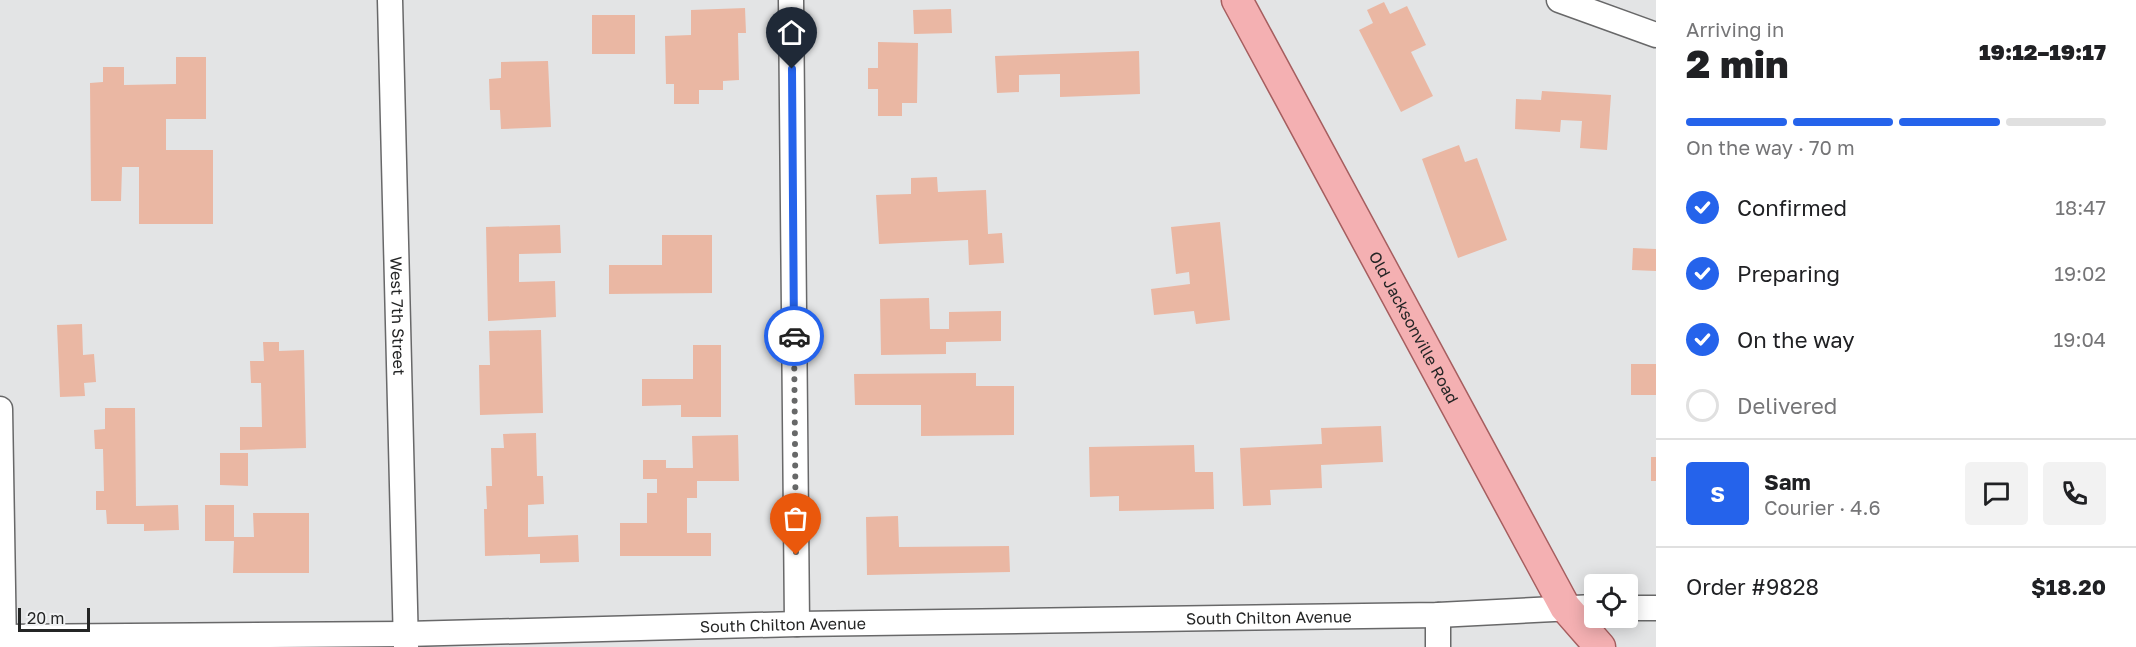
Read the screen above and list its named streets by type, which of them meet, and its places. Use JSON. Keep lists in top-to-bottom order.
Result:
{
  "streets": {
    "main road": ["Old Jacksonville Road"],
    "street": ["West 7th Street", "South Chilton Avenue"]
  },
  "crossings": [
    ["West 7th Street", "South Chilton Avenue"],
    ["Old Jacksonville Road", "South Chilton Avenue"]
  ],
  "scale_bar": "20 m",
  "page": {
    "heading": ["2 min", "Arriving in", "19:12–19:17"],
    "panel": [
      "Sam",
      "Courier · 4.6",
      "Order #9828",
      "$18.20"
    ],
    "bar": "On the way · 70 m",
    "list": [
      ["Confirmed", "18:47"],
      ["Preparing", "19:02"],
      ["On the way", "19:04"],
      "Delivered"
    ],
    "round": "S",
    "scale": "20 m"
  }
}
